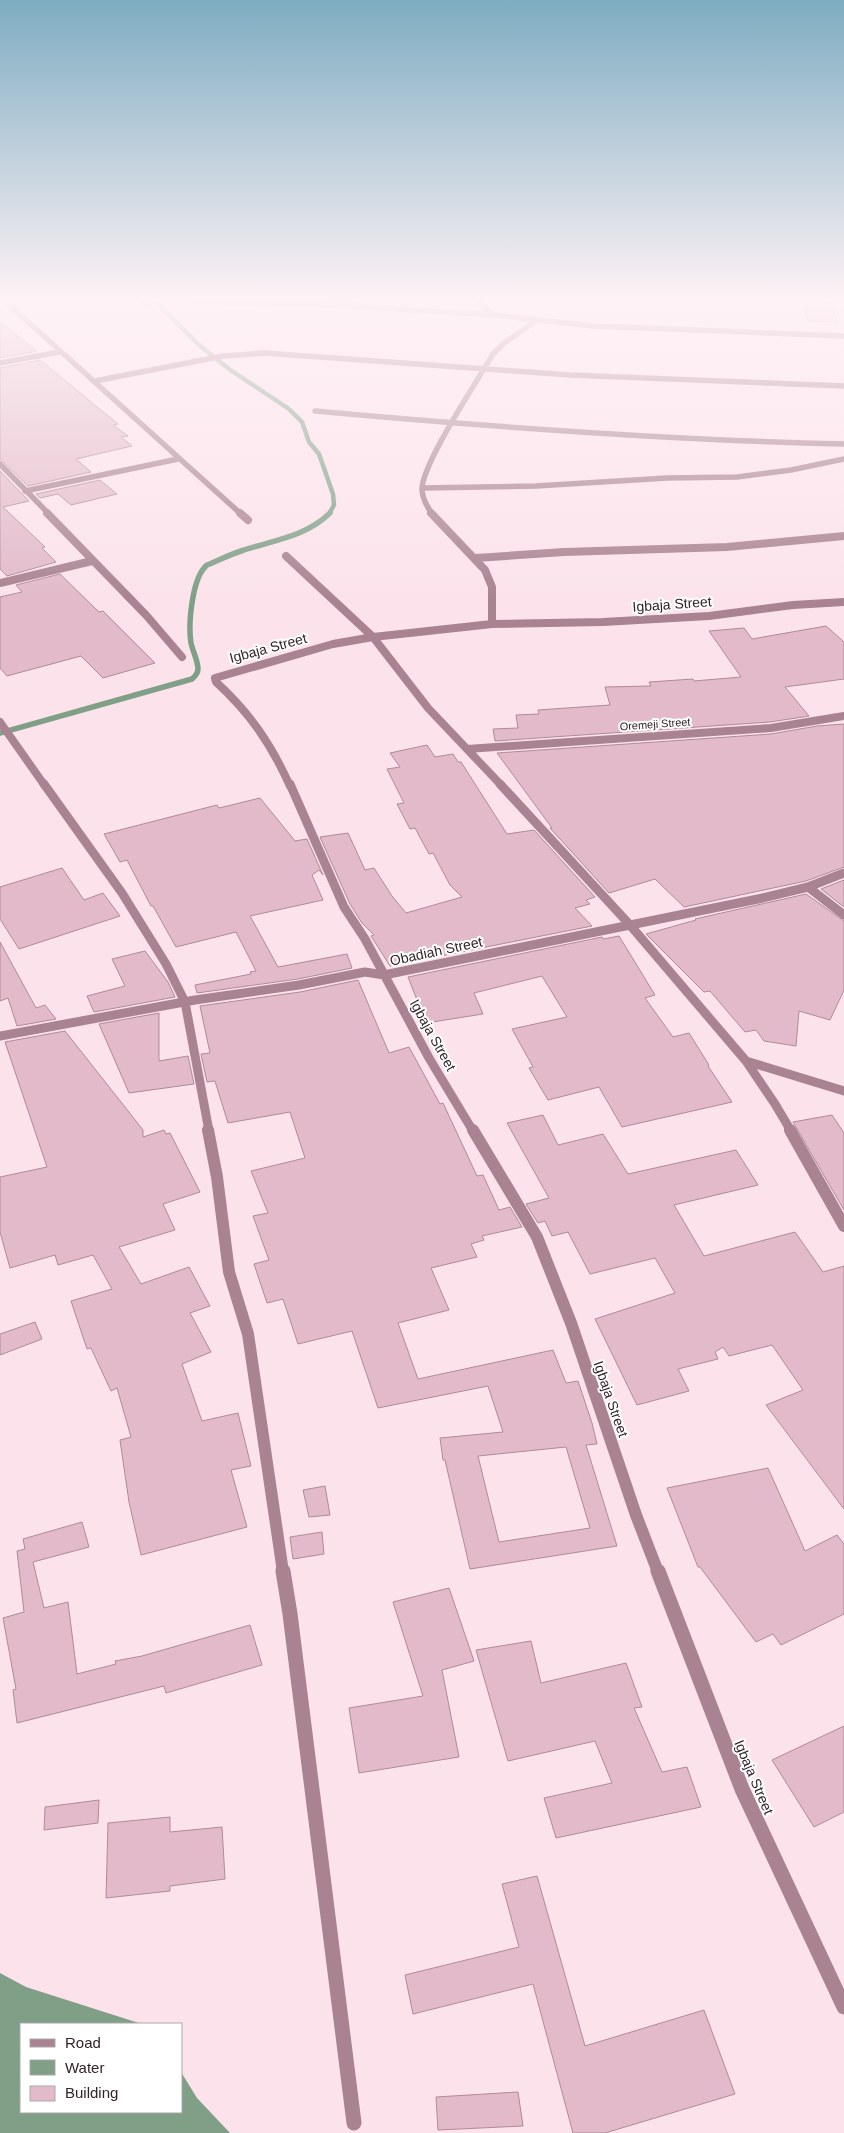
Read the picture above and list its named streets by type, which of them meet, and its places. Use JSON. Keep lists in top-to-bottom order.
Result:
{
  "streets": {
    "street": ["Igbaja Street", "Oremeji Street", "Obadiah Street"]
  },
  "crossings": [
    ["Igbaja Street", "Obadiah Street"]
  ],
  "legend": ["Road", "Water", "Building"]
}
